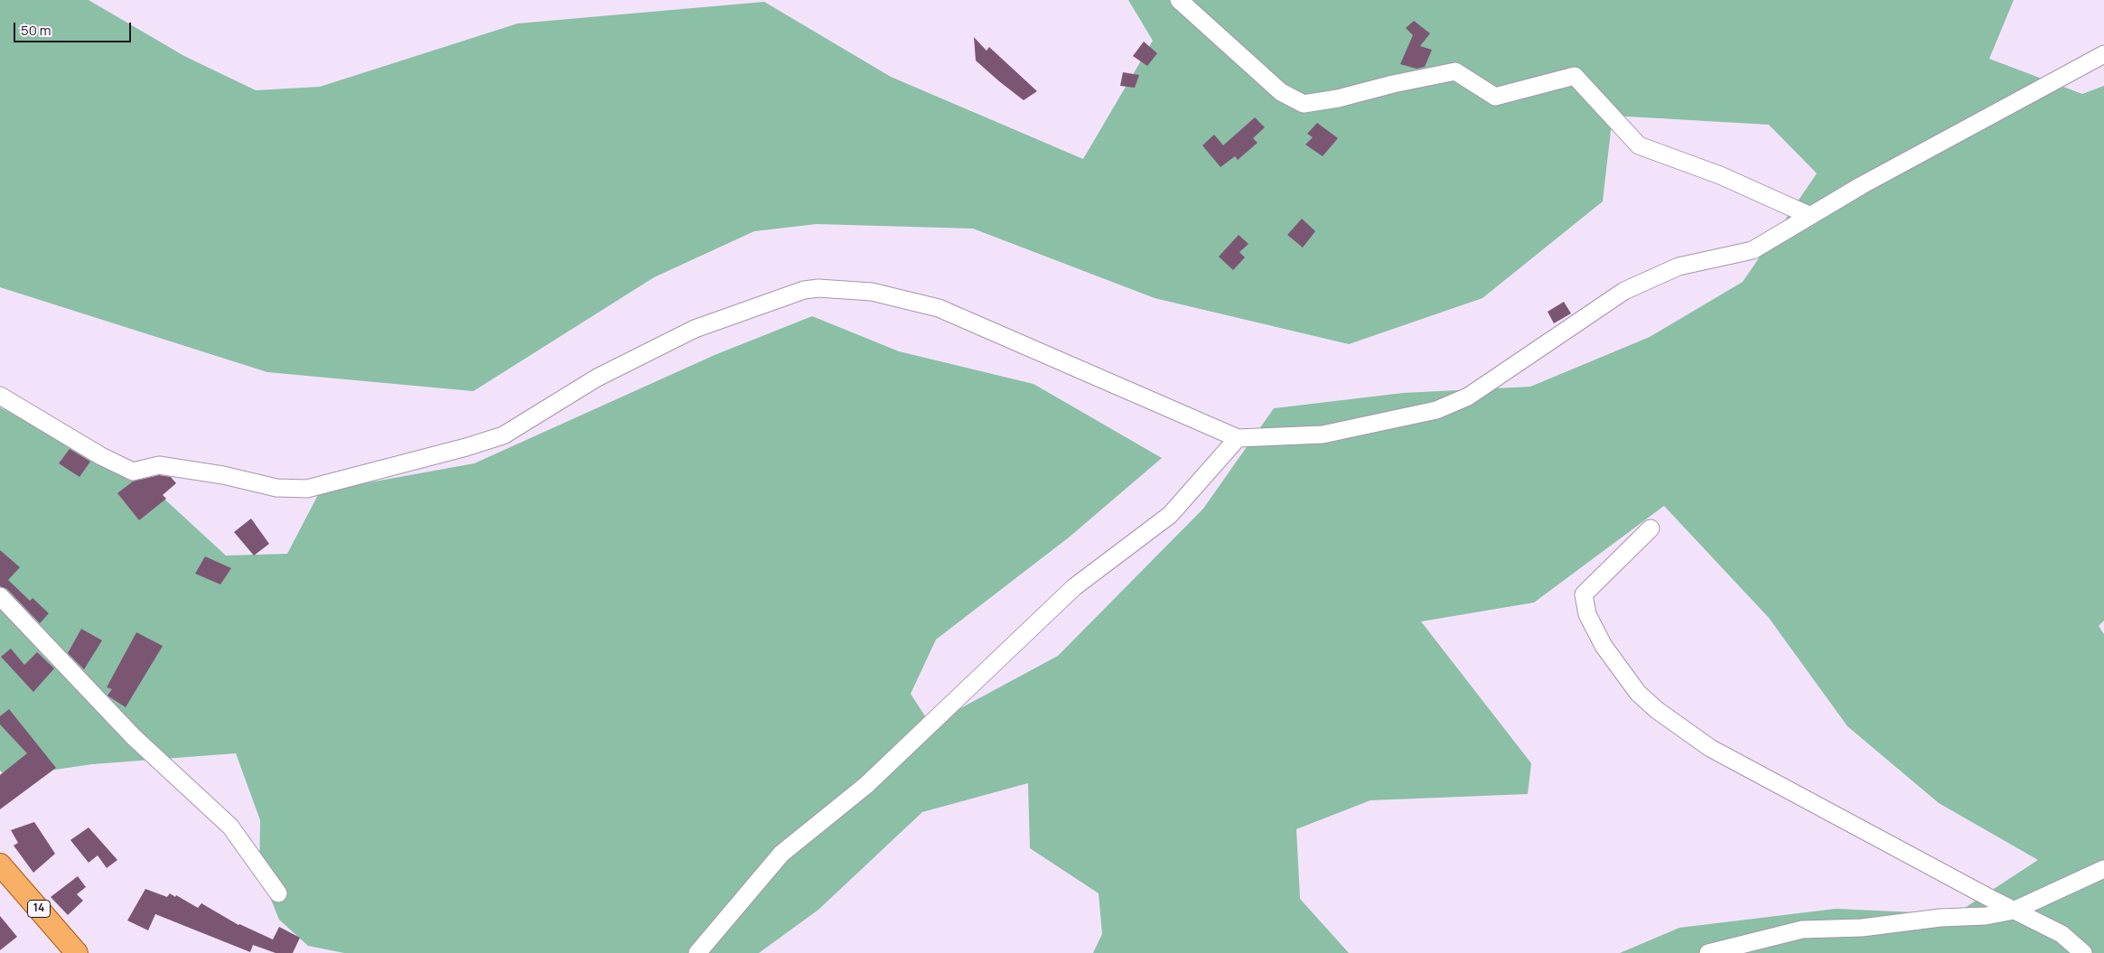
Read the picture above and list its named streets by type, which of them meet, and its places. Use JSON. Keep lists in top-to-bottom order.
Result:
{
  "streets": {
    "main road": ["14"]
  },
  "scale_bar": "50 m"
}
